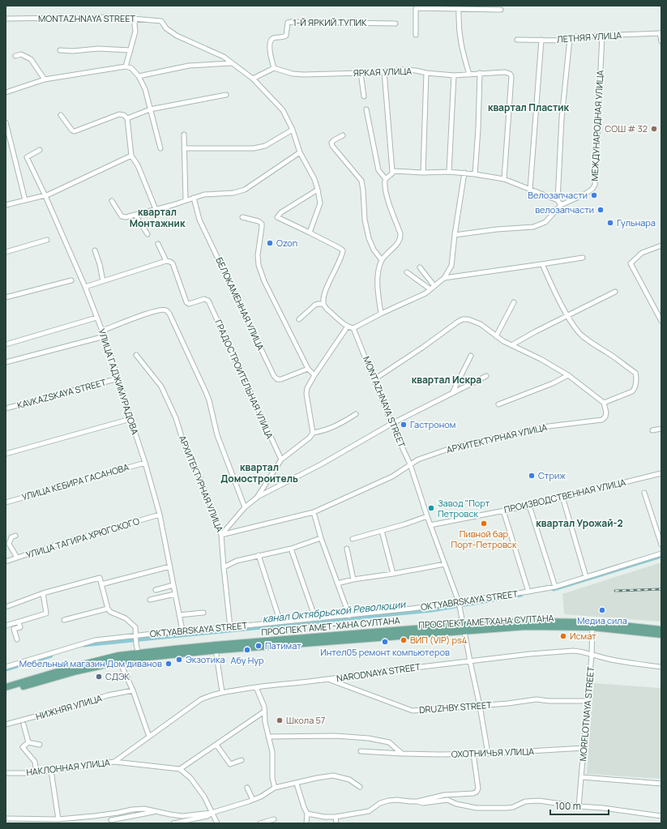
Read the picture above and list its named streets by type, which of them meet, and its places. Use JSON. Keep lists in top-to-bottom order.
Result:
{
  "streets": {
    "main road": ["ПРОСПЕКТ АМЕТ-ХАНА СУЛТАНА"],
    "street": [
      "MONTAZHNAYA STREET",
      "1-Й ЯРКИЙ ТУПИК",
      "ЛЕТНЯЯ УЛИЦА",
      "ЯРКАЯ УЛИЦА",
      "МЕЖДУНАРОДНАЯ УЛИЦА",
      "БЕЛОКАМЕННАЯ УЛИЦА",
      "ГРАДОСТРОИТЕЛЬНАЯ УЛИЦА",
      "УЛИЦА ГАДЖИМУРАДОВА",
      "KAVKAZSKAYA STREET",
      "АРХИТЕКТУРНАЯ УЛИЦА",
      "УЛИЦА КЕБИРА ГАСАНОВА",
      "ПРОИЗВОДСТВЕННАЯ УЛИЦА",
      "УЛИЦА ТАГИРА ХРЮГСКОГО",
      "OKTYABRSKAYA STREET",
      "NARODNAYA STREET",
      "НИЖНЯЯ УЛИЦА",
      "DRUZHBY STREET",
      "MORFLOTNAYA STREET",
      "ОХОТНИЧЬЯ УЛИЦА",
      "НАКЛОННАЯ УЛИЦА"
    ]
  },
  "crossings": [
    ["MONTAZHNAYA STREET", "АРХИТЕКТУРНАЯ УЛИЦА"],
    ["MONTAZHNAYA STREET", "ПРОИЗВОДСТВЕННАЯ УЛИЦА"],
    ["MONTAZHNAYA STREET", "OKTYABRSKAYA STREET"],
    ["MONTAZHNAYA STREET", "ПРОСПЕКТ АМЕТ-ХАНА СУЛТАНА"],
    ["MONTAZHNAYA STREET", "NARODNAYA STREET"],
    ["MONTAZHNAYA STREET", "DRUZHBY STREET"],
    ["MONTAZHNAYA STREET", "ОХОТНИЧЬЯ УЛИЦА"],
    ["1-Й ЯРКИЙ ТУПИК", "ЯРКАЯ УЛИЦА"],
    ["ЛЕТНЯЯ УЛИЦА", "МЕЖДУНАРОДНАЯ УЛИЦА"],
    ["УЛИЦА ГАДЖИМУРАДОВА", "KAVKAZSKAYA STREET"],
    ["УЛИЦА ГАДЖИМУРАДОВА", "УЛИЦА КЕБИРА ГАСАНОВА"],
    ["УЛИЦА ГАДЖИМУРАДОВА", "УЛИЦА ТАГИРА ХРЮГСКОГО"],
    ["УЛИЦА ГАДЖИМУРАДОВА", "OKTYABRSKAYA STREET"],
    ["ПРОСПЕКТ АМЕТ-ХАНА СУЛТАНА", "MORFLOTNAYA STREET"],
    ["NARODNAYA STREET", "DRUZHBY STREET"],
    ["NARODNAYA STREET", "MORFLOTNAYA STREET"],
    ["NARODNAYA STREET", "НАКЛОННАЯ УЛИЦА"],
    ["DRUZHBY STREET", "MORFLOTNAYA STREET"],
    ["MORFLOTNAYA STREET", "ОХОТНИЧЬЯ УЛИЦА"]
  ],
  "districts": [
    "квартал Пластик",
    "квартал Монтажник",
    "квартал Искра",
    "квартал Домостроитель",
    "квартал Урожай-2"
  ],
  "water": ["канал Октябрьской Революции"],
  "places": [
    "СОШ # 32",
    "Велозапчасти",
    "велозапчасти",
    "Гульнара",
    "Ozon",
    "Гастроном",
    "Стриж",
    "Завод \"Порт Петровск",
    "Пивной бар Порт-Петровск",
    "Медиа сила",
    "Исмат",
    "ВИП (VIP) ps4",
    "Интел05 ремонт компьютеров",
    "Патимат",
    "Абу Нур",
    "Экзотика",
    "Мебельный магазин Дом диванов",
    "СДЭК",
    "Школа 57"
  ],
  "scale_bar": "100 m"
}
